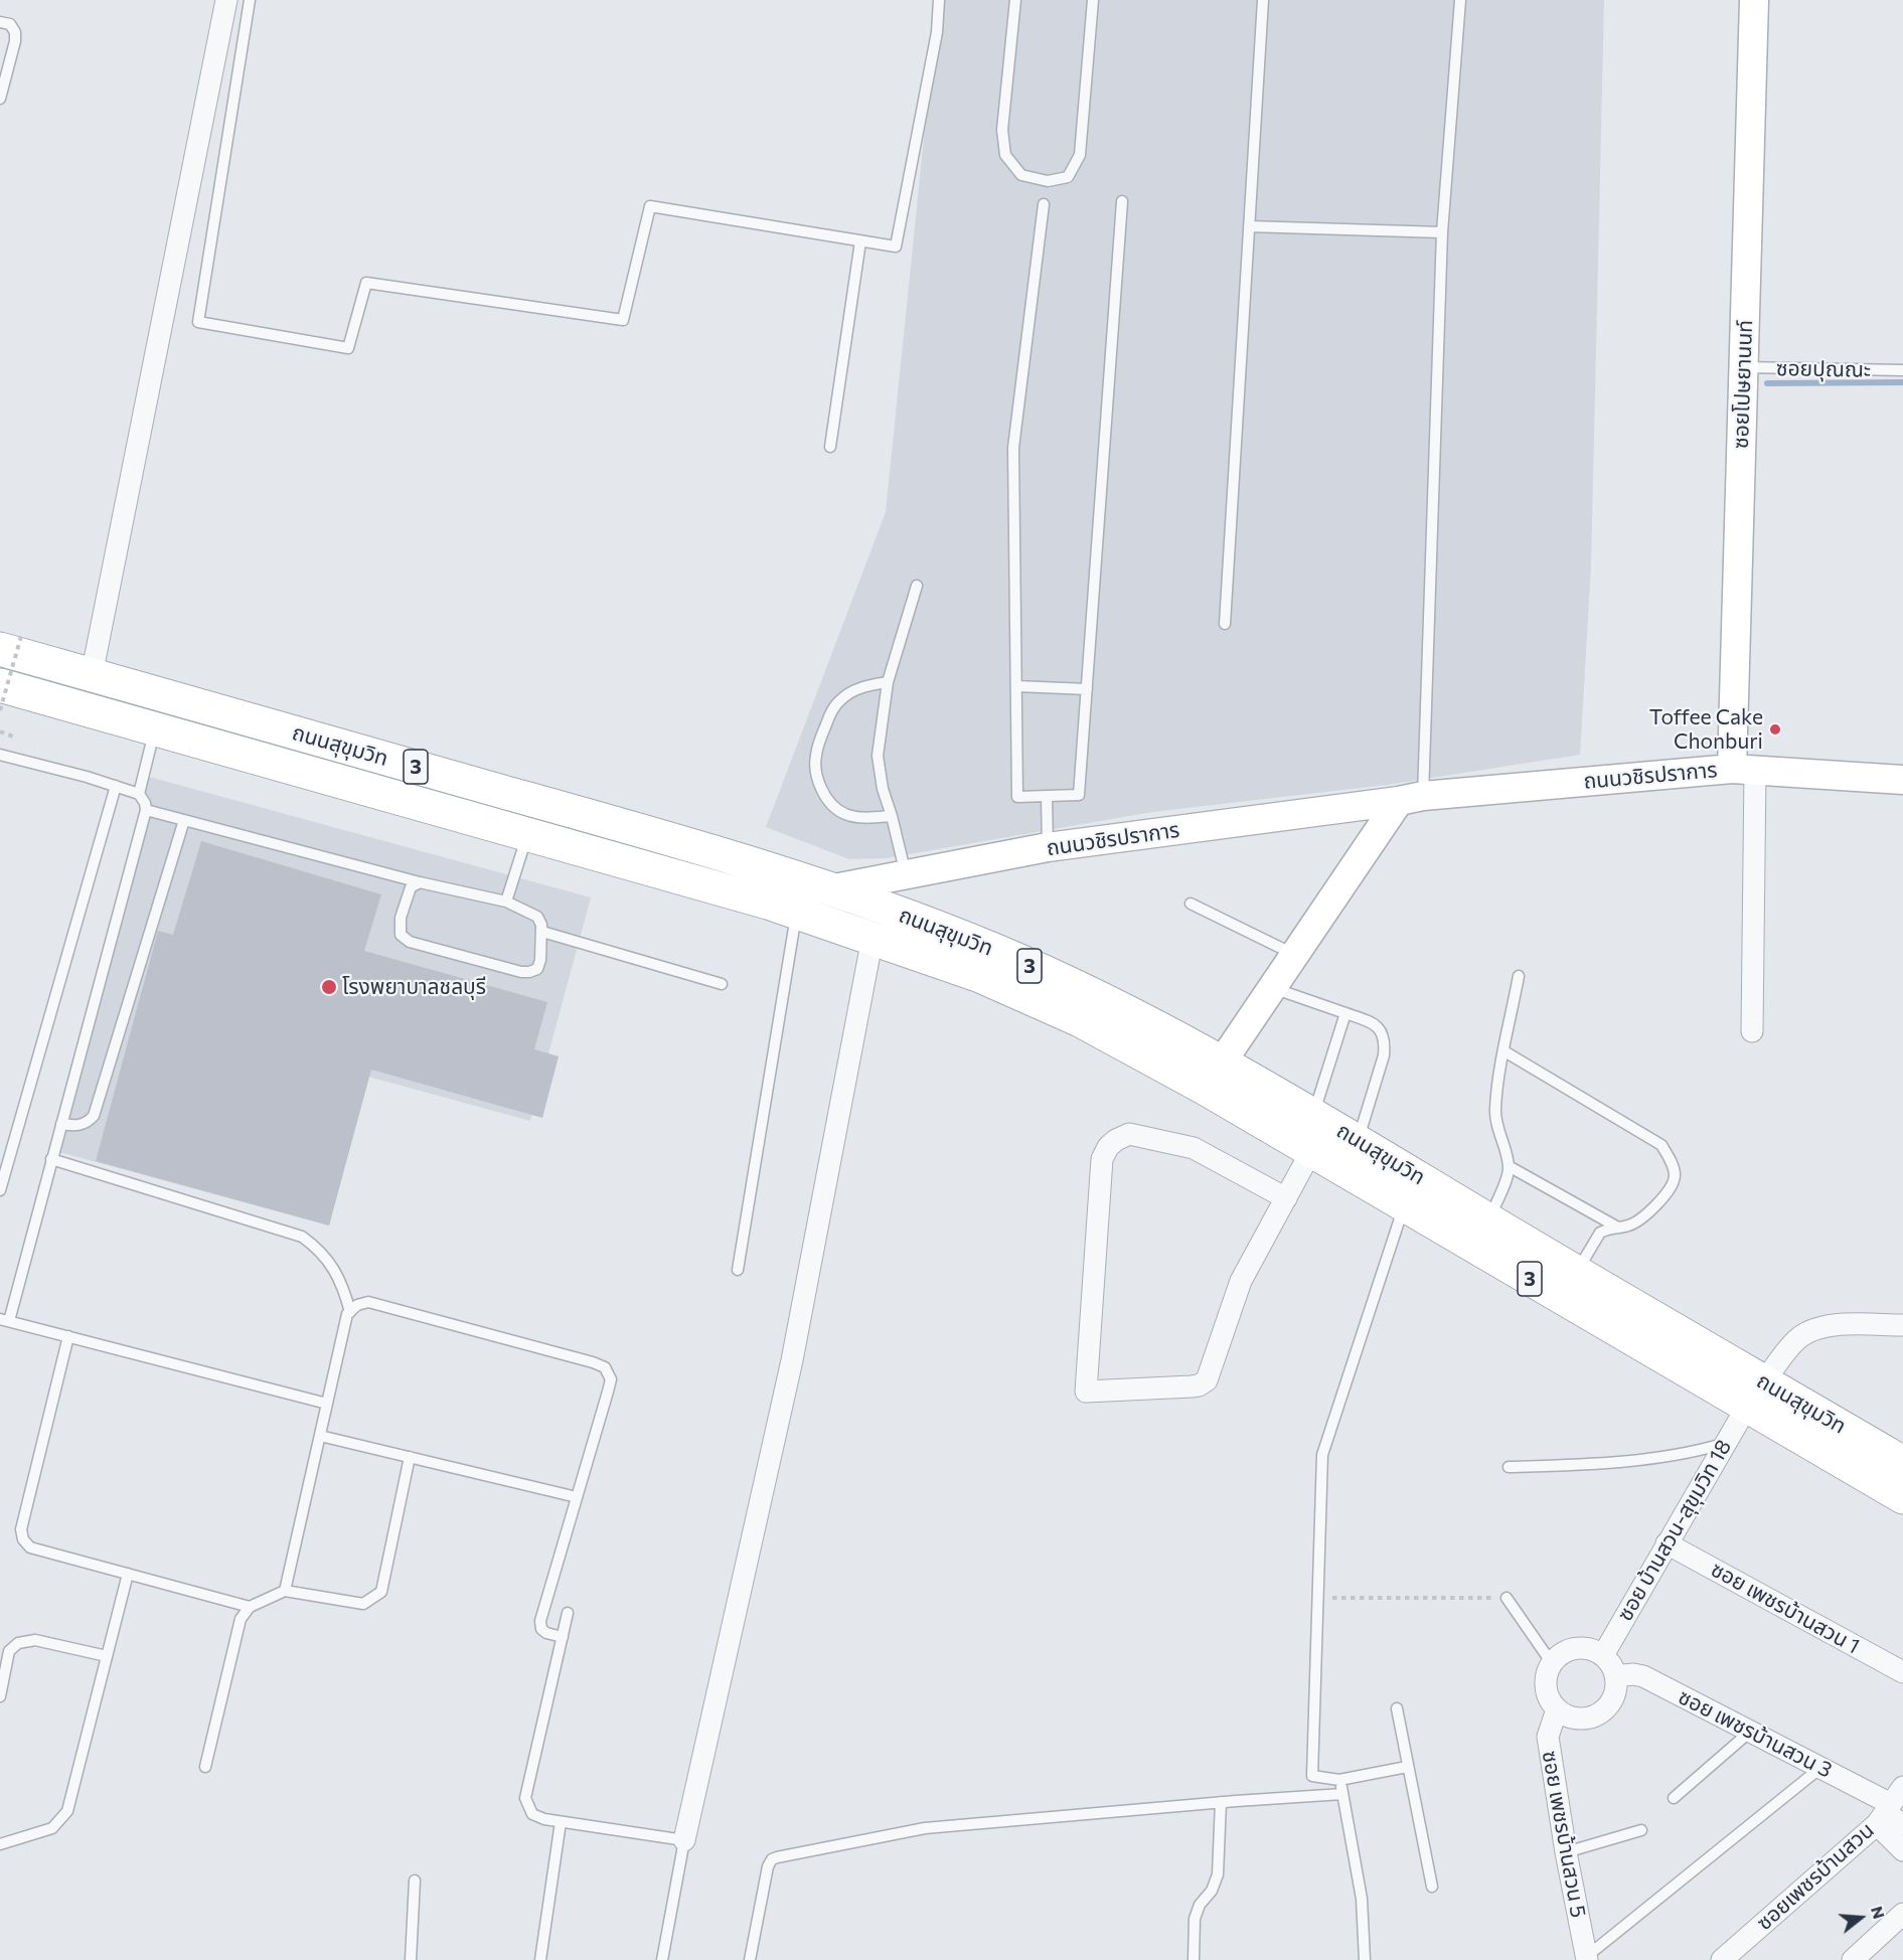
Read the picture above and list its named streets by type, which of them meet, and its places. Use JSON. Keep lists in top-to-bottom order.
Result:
{
  "streets": {
    "main road": ["ถนนสุขุมวิท", "3"],
    "street": [
      "ซอยโปษยานนท์",
      "ถนนวชิรปราการ",
      "ซอย บ้านสวน-สุขุมวิท 18",
      "ซอย เพชรบ้านสวน 1",
      "ซอย เพชรบ้านสวน 3",
      "ซอย เพชรบ้านสวน 5",
      "ซอยเพชรบ้านสวน"
    ],
    "lane": ["ซอยปุณณะ"]
  },
  "crossings": [
    ["ซอยปุณณะ", "ซอยโปษยานนท์"],
    ["ซอยโปษยานนท์", "ถนนวชิรปราการ"],
    ["ถนนสุขุมวิท", "ถนนวชิรปราการ"],
    ["ถนนสุขุมวิท", "ซอย บ้านสวน-สุขุมวิท 18"],
    ["ซอย บ้านสวน-สุขุมวิท 18", "ซอย เพชรบ้านสวน 1"],
    ["ซอย บ้านสวน-สุขุมวิท 18", "ซอย เพชรบ้านสวน 3"],
    ["ซอย บ้านสวน-สุขุมวิท 18", "ซอย เพชรบ้านสวน 5"],
    ["ซอย เพชรบ้านสวน 3", "ซอย เพชรบ้านสวน 5"],
    ["ซอย เพชรบ้านสวน 3", "ซอยเพชรบ้านสวน"]
  ],
  "places": ["Toffee Cake Chonburi", "โรงพยาบาลชลบุรี"],
  "north": "right"
}
